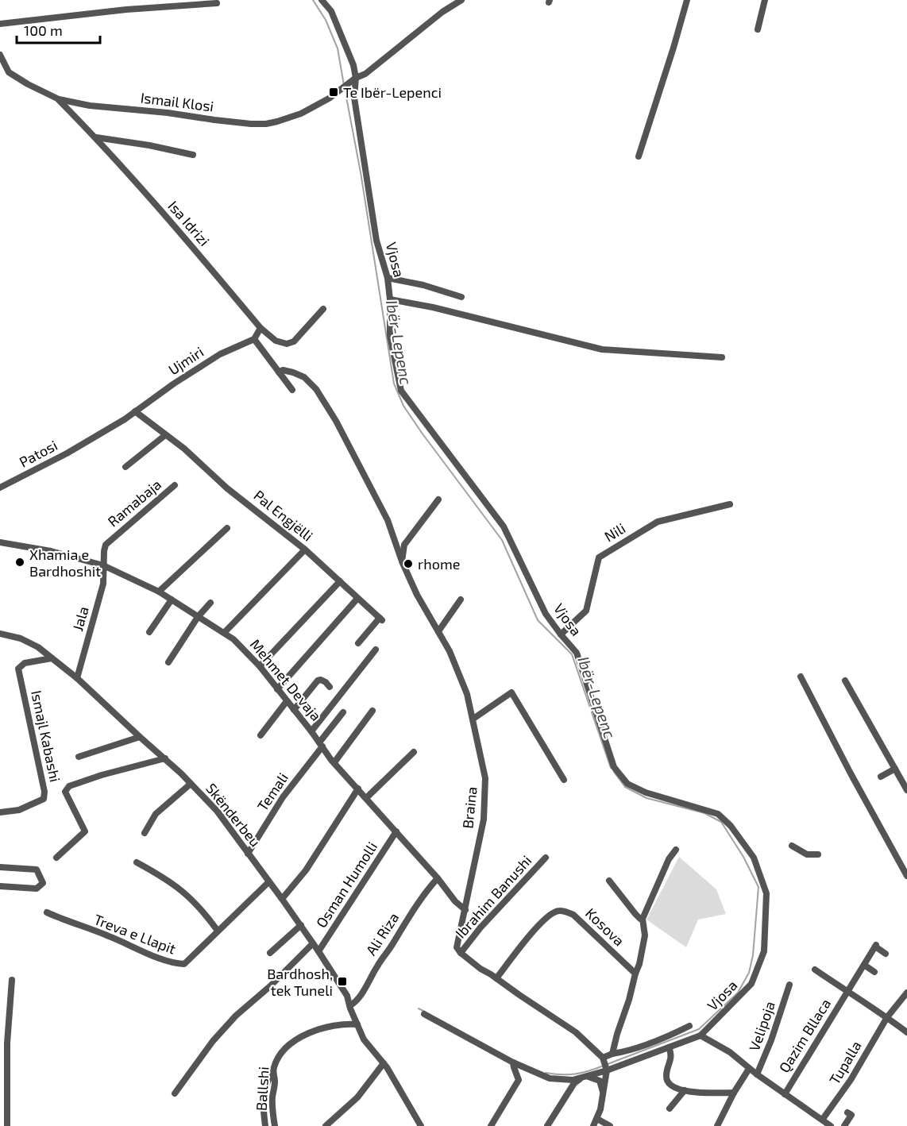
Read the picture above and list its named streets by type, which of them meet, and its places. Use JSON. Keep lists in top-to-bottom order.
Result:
{
  "streets": {
    "street": [
      "Ismail Klosi",
      "Isa Idrizi",
      "Vjosa",
      "Ujmiri",
      "Patosi",
      "Ramabaja",
      "Pal Engjëlli",
      "Nili",
      "Jala",
      "Mehmet Devaja",
      "Ismajl Kabashi",
      "Temali",
      "Braina",
      "Skënderbeu",
      "Osman Humolli",
      "Ibrahim Banushi",
      "Kosova",
      "Treva e Llapit",
      "Ali Riza",
      "Velipoja",
      "Qazim Bllaca",
      "Tupalla",
      "Ballshi"
    ]
  },
  "crossings": [
    ["Ismail Klosi", "Isa Idrizi"],
    ["Ismail Klosi", "Vjosa"],
    ["Vjosa", "Nili"],
    ["Vjosa", "Velipoja"],
    ["Ujmiri", "Patosi"],
    ["Ujmiri", "Pal Engjëlli"],
    ["Patosi", "Pal Engjëlli"],
    ["Ramabaja", "Jala"],
    ["Ramabaja", "Mehmet Devaja"],
    ["Jala", "Mehmet Devaja"],
    ["Jala", "Skënderbeu"],
    ["Mehmet Devaja", "Temali"],
    ["Mehmet Devaja", "Braina"],
    ["Mehmet Devaja", "Osman Humolli"],
    ["Mehmet Devaja", "Ali Riza"],
    ["Ismajl Kabashi", "Skënderbeu"],
    ["Temali", "Skënderbeu"],
    ["Braina", "Ibrahim Banushi"],
    ["Skënderbeu", "Osman Humolli"],
    ["Skënderbeu", "Treva e Llapit"],
    ["Skënderbeu", "Ali Riza"],
    ["Skënderbeu", "Ballshi"],
    ["Velipoja", "Qazim Bllaca"],
    ["Velipoja", "Tupalla"],
    ["Qazim Bllaca", "Tupalla"]
  ],
  "water": ["Ibër-Lepenc"],
  "places": {
    "transit": ["Te Ibër-Lepenci", "Bardhosh, tek Tuneli"],
    "other": ["Xhamia e Bardhoshit", "rhome"]
  },
  "scale_bar": "100 m"
}
